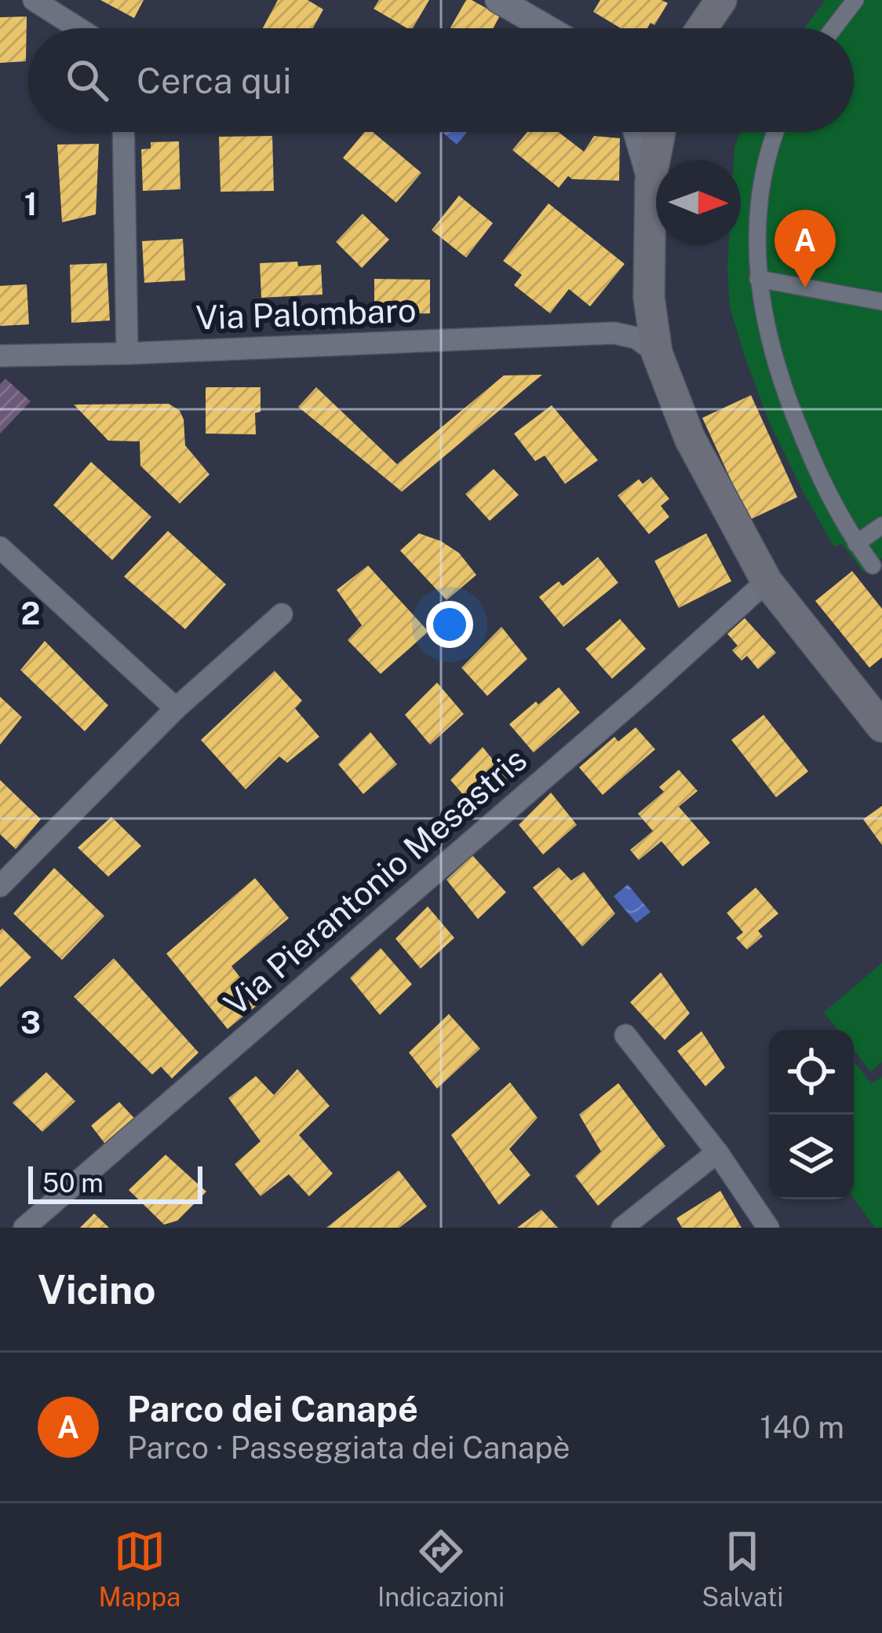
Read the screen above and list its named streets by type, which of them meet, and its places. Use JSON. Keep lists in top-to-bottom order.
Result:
{
  "streets": {
    "street": ["Via Palombaro", "Via Pierantonio Mesastris"]
  },
  "scale_bar": "50 m",
  "north": "right",
  "page": {
    "search": "Cerca qui",
    "pins": "A",
    "scale": "50 m",
    "heading": "Vicino",
    "list": [
      {
        "mark": "A",
        "name": "Parco dei Canapé",
        "note": "Parco · Passeggiata dei Canapè",
        "value": "140 m"
      }
    ],
    "nav": ["Mappa", "Indicazioni", "Salvati"]
  },
  "grid": {
    "rows": ["1", "2", "3"]
  }
}
